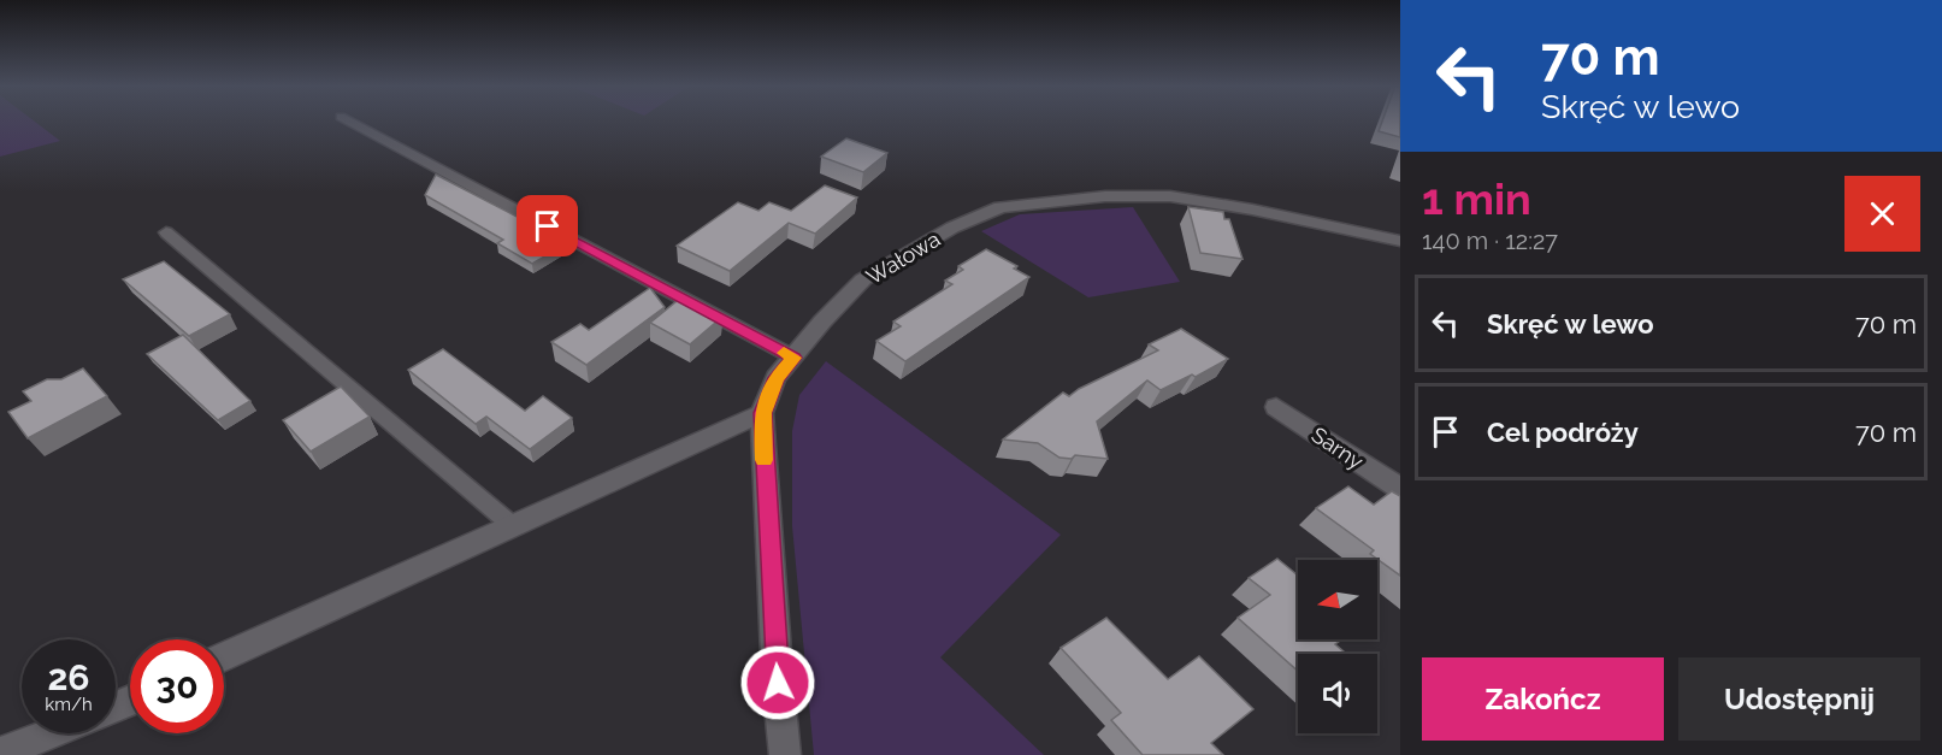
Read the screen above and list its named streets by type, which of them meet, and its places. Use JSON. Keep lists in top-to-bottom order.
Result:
{
  "streets": {
    "street": ["Wałowa", "Sarny"]
  },
  "north": "left",
  "page": {
    "turn": ["70 m", "Skręć w lewo"],
    "heading": ["1 min", "140 m · 12:27"],
    "list": [
      {
        "name": "Skręć w lewo",
        "value": "70 m"
      },
      {
        "name": "Cel podróży",
        "value": "70 m"
      }
    ],
    "speed": "26 km/h",
    "limit": "30",
    "buttons": ["Zakończ", "Udostępnij"]
  }
}
